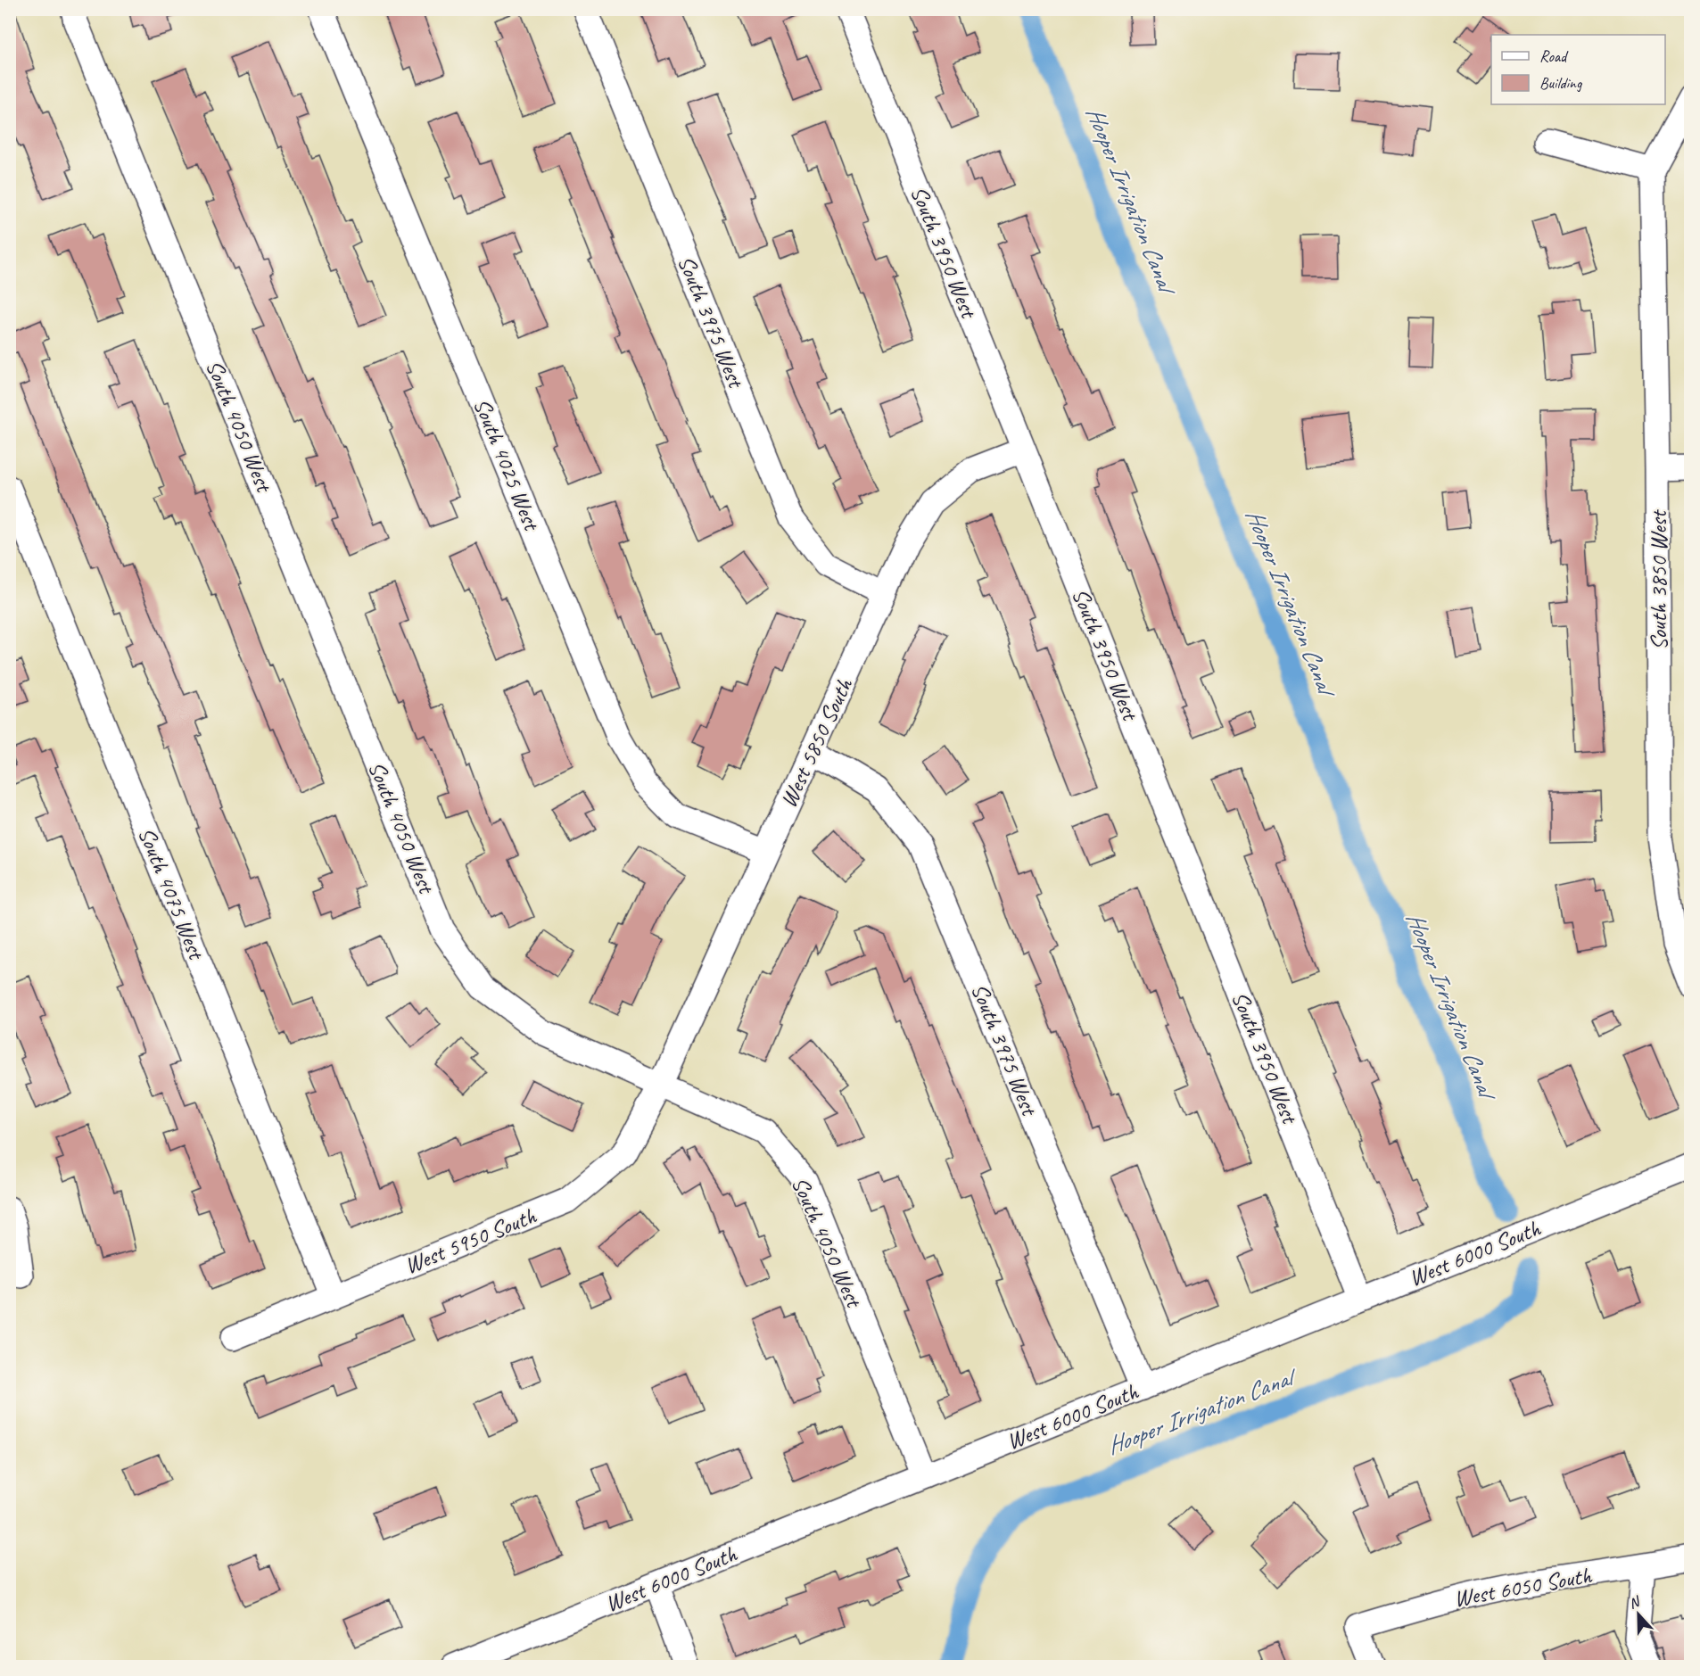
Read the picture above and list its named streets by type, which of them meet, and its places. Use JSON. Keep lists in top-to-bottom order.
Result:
{
  "streets": {
    "street": [
      "South 3950 West",
      "South 3975 West",
      "South 4050 West",
      "South 4025 West",
      "South 3850 West",
      "West 5850 South",
      "South 4075 West",
      "West 5950 South",
      "West 6000 South",
      "West 6050 South"
    ]
  },
  "crossings": [
    ["South 3950 West", "West 5850 South"],
    ["South 3950 West", "West 6000 South"],
    ["South 3975 West", "West 5850 South"],
    ["South 3975 West", "West 6000 South"],
    ["South 4050 West", "West 5850 South"],
    ["South 4050 West", "West 5950 South"],
    ["South 4050 West", "West 6000 South"],
    ["South 4025 West", "West 5850 South"],
    ["West 5850 South", "West 5950 South"],
    ["South 4075 West", "West 5950 South"]
  ],
  "water": ["Hooper Irrigation Canal"],
  "legend": ["Road", "Building"],
  "north": "top"
}
